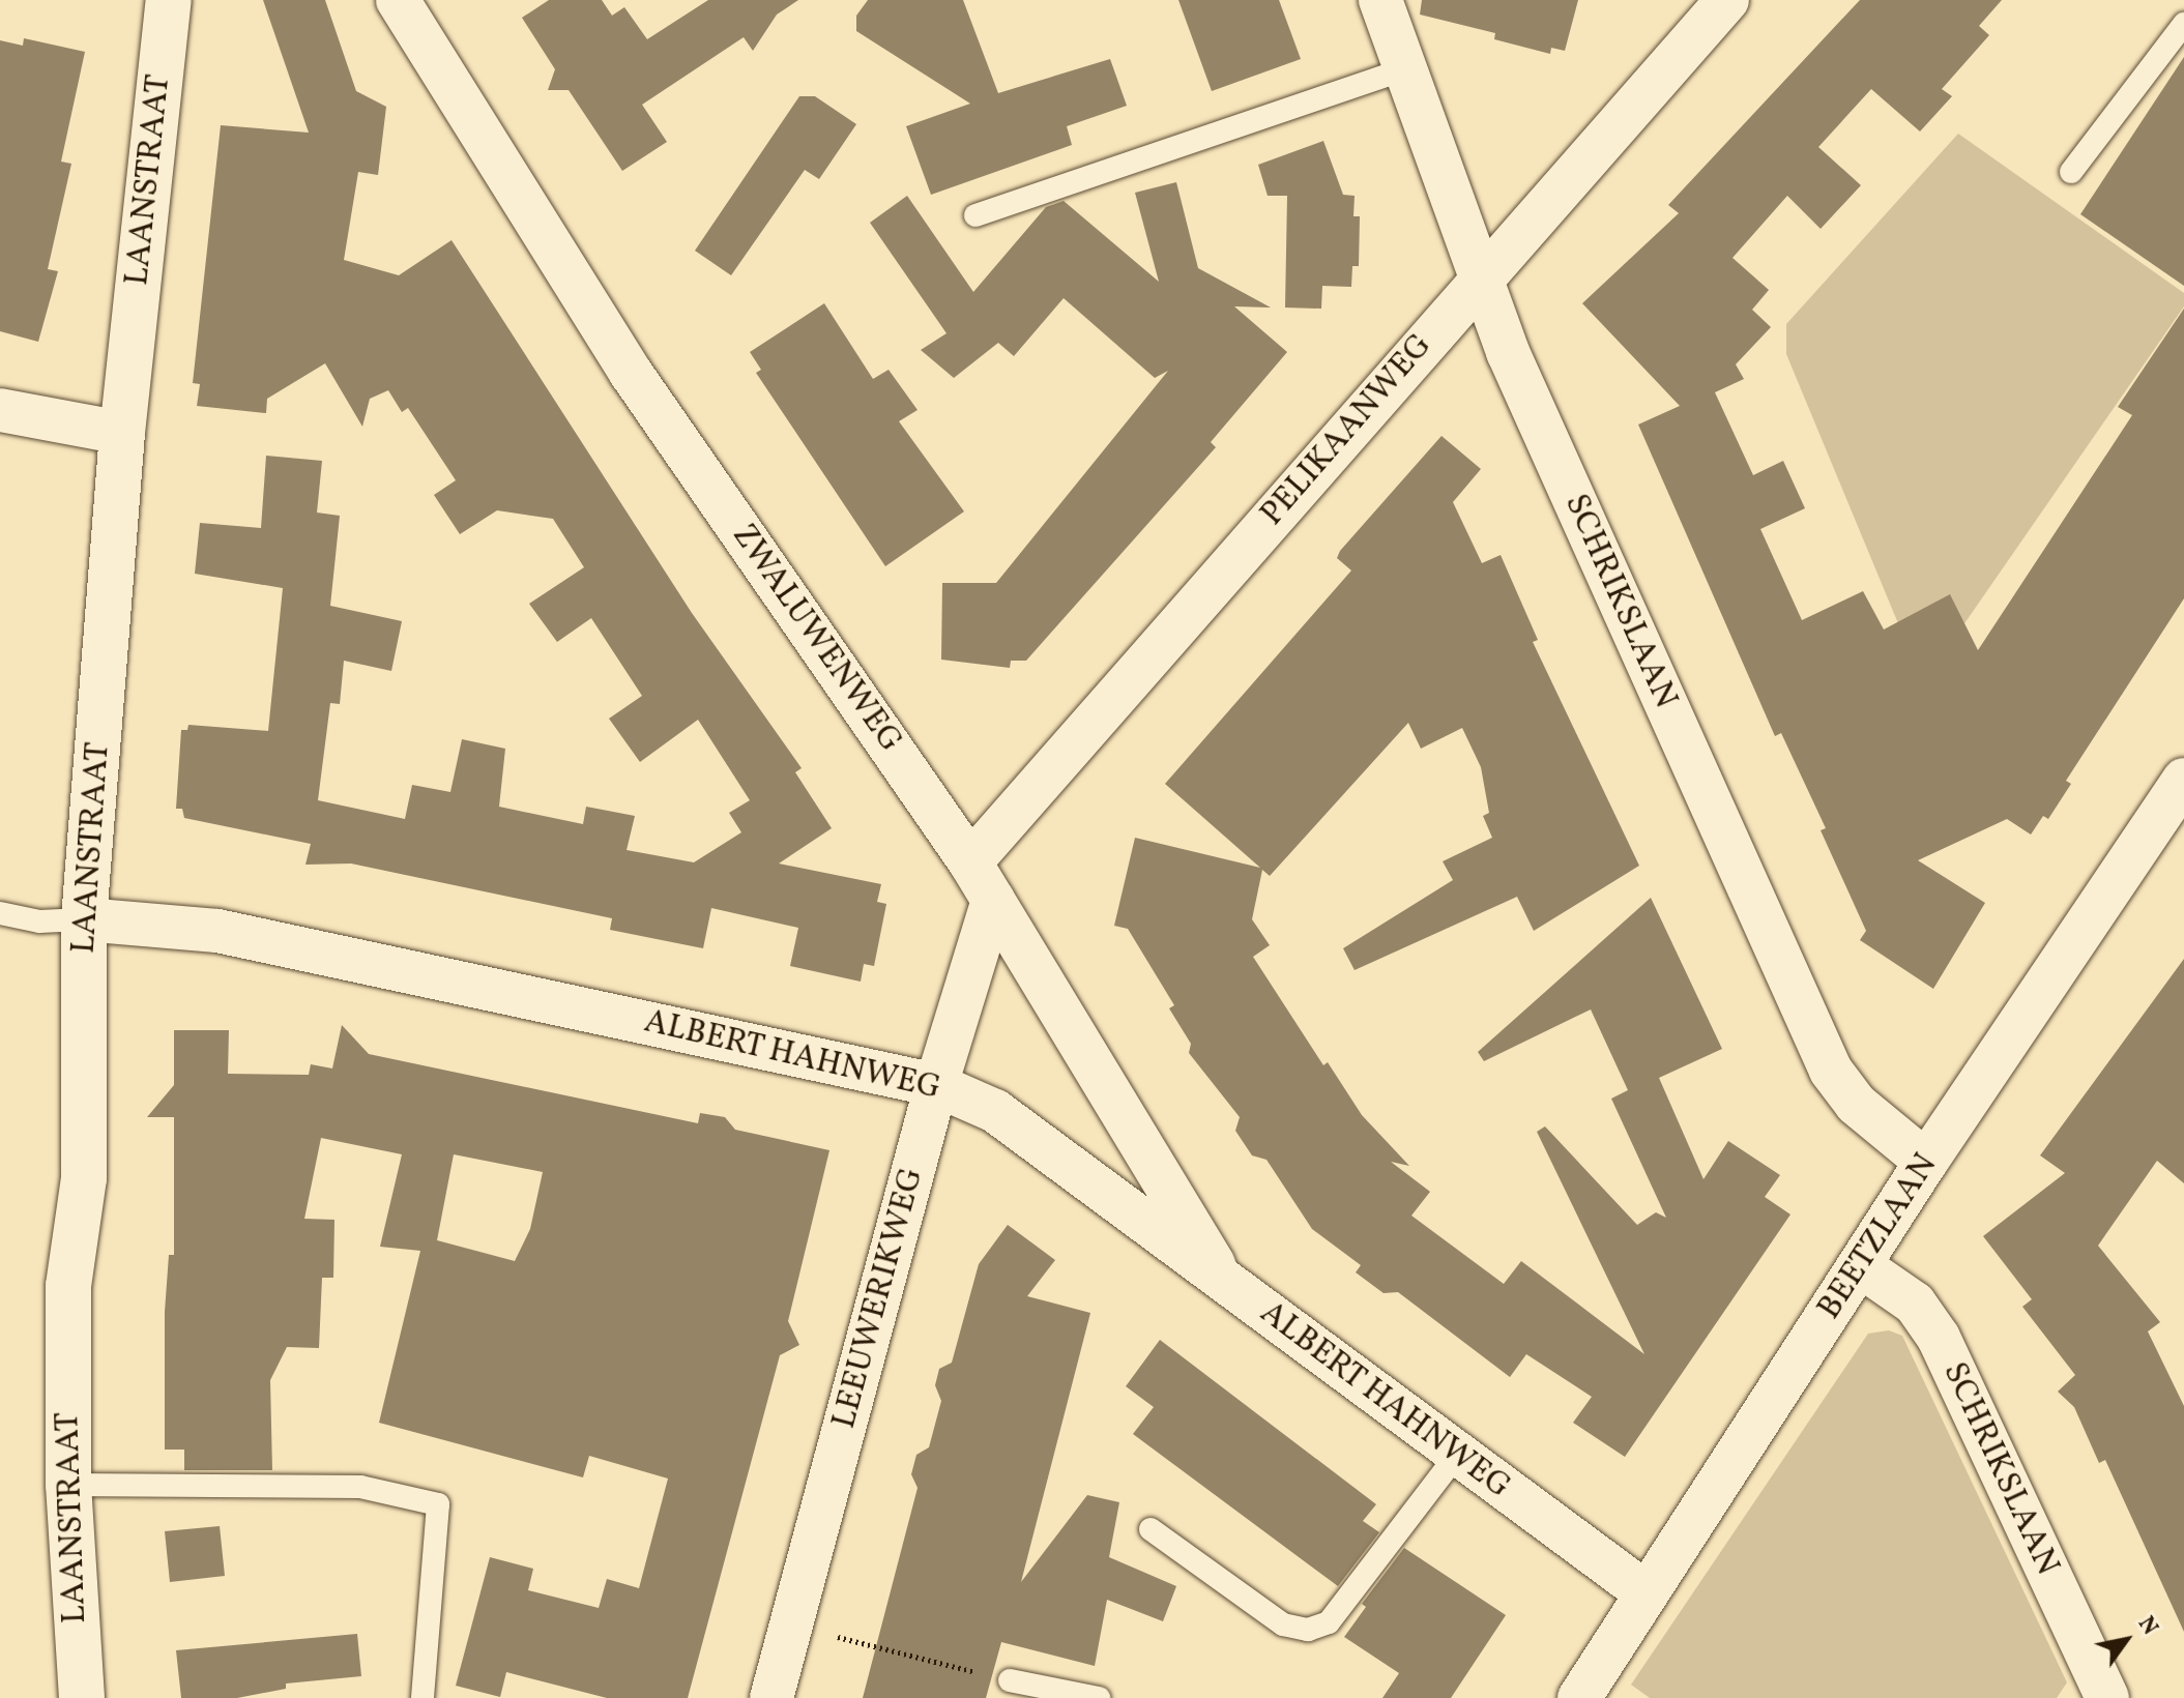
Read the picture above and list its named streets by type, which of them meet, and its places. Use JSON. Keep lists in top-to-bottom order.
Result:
{
  "streets": {
    "street": [
      "LAANSTRAAT",
      "PELIKAANWEG",
      "SCHRIKSLAAN",
      "ZWALUWENWEG",
      "ALBERT HAHNWEG",
      "BEETZLAAN",
      "LEEUWERIKWEG"
    ]
  },
  "crossings": [
    ["LAANSTRAAT", "ALBERT HAHNWEG"],
    ["PELIKAANWEG", "SCHRIKSLAAN"],
    ["PELIKAANWEG", "ZWALUWENWEG"],
    ["SCHRIKSLAAN", "BEETZLAAN"],
    ["ZWALUWENWEG", "ALBERT HAHNWEG"],
    ["ZWALUWENWEG", "LEEUWERIKWEG"],
    ["ALBERT HAHNWEG", "BEETZLAAN"],
    ["ALBERT HAHNWEG", "LEEUWERIKWEG"]
  ],
  "north": "top right"
}
